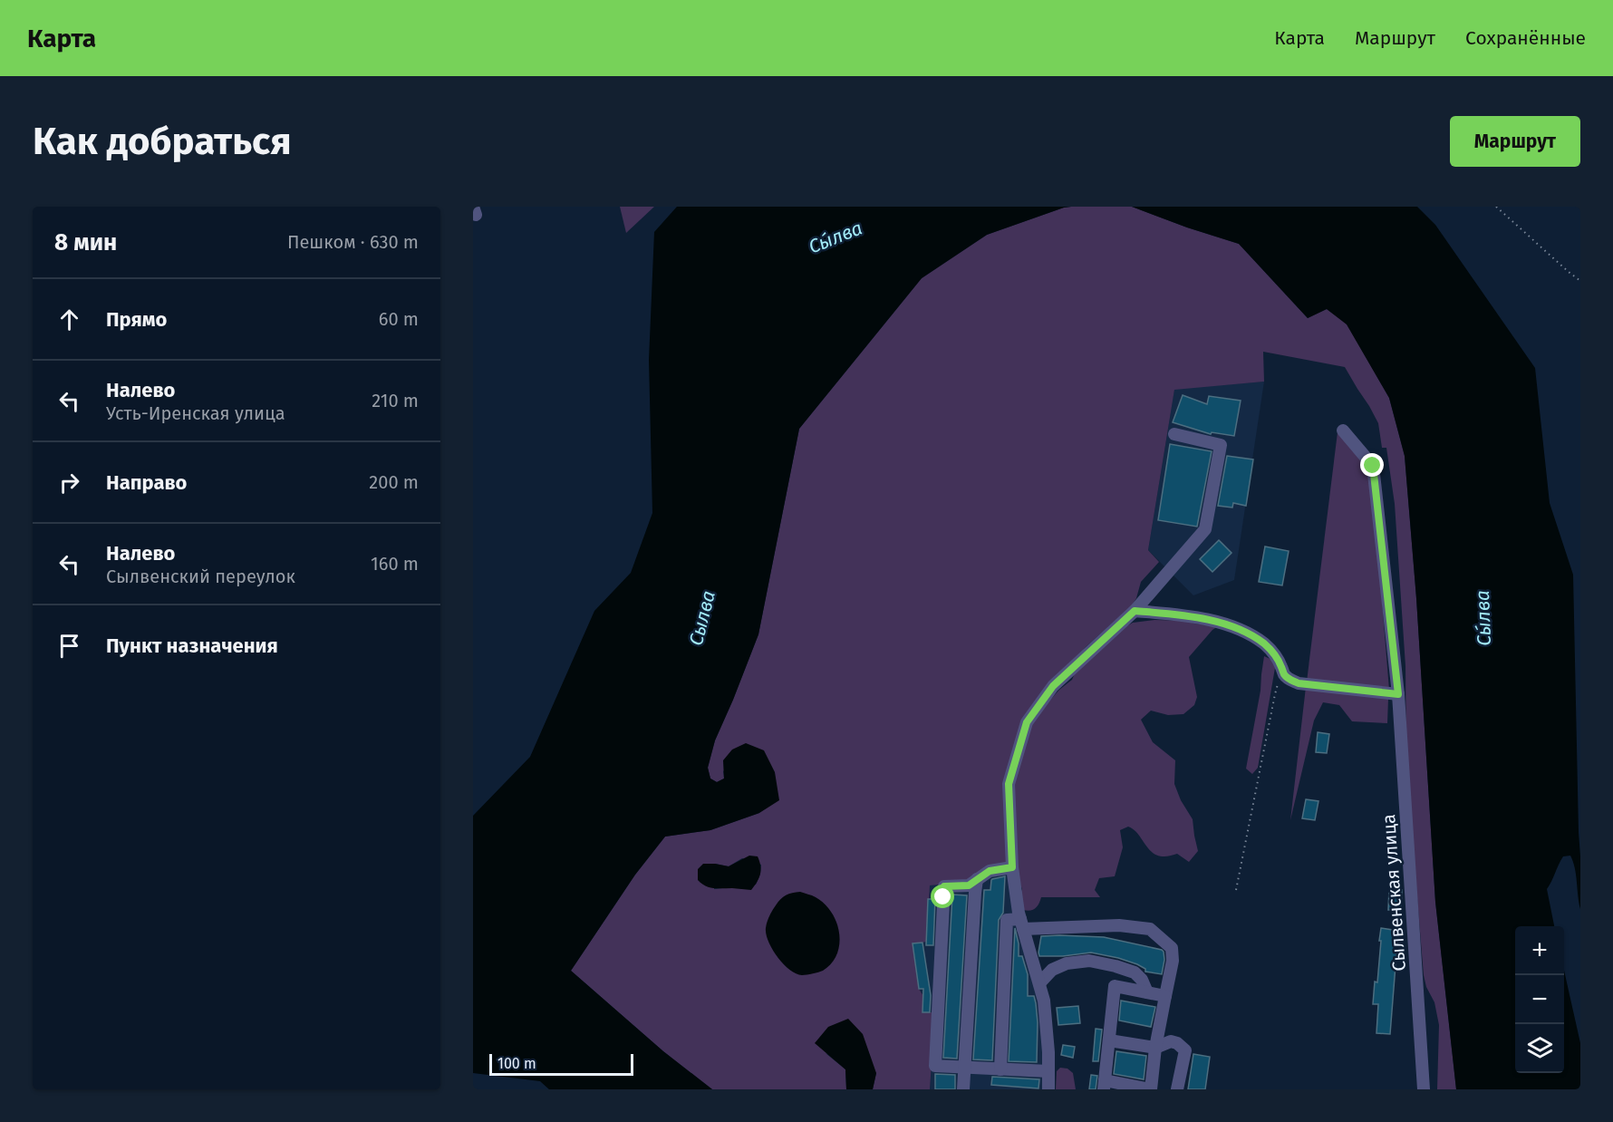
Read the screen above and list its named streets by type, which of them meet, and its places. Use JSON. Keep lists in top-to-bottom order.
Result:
{
  "streets": {
    "street": ["Сылвенская улица"]
  },
  "water": ["Сы́лва", "Сылва"],
  "scale_bar": "100 m",
  "page": {
    "header": "Карта",
    "nav": ["Карта", "Маршрут", "Сохранённые"],
    "buttons": "Маршрут",
    "title": "Как добраться",
    "heading": ["8 мин", "Пешком · 630 m"],
    "list": [
      ["Прямо", "60 m"],
      ["Налево", "Усть-Иренская улица", "210 m"],
      ["Направо", "200 m"],
      ["Налево", "Сылвенский переулок", "160 m"],
      "Пункт назначения"
    ],
    "map_buttons": ["+", "−"],
    "scale": "100 m"
  }
}
